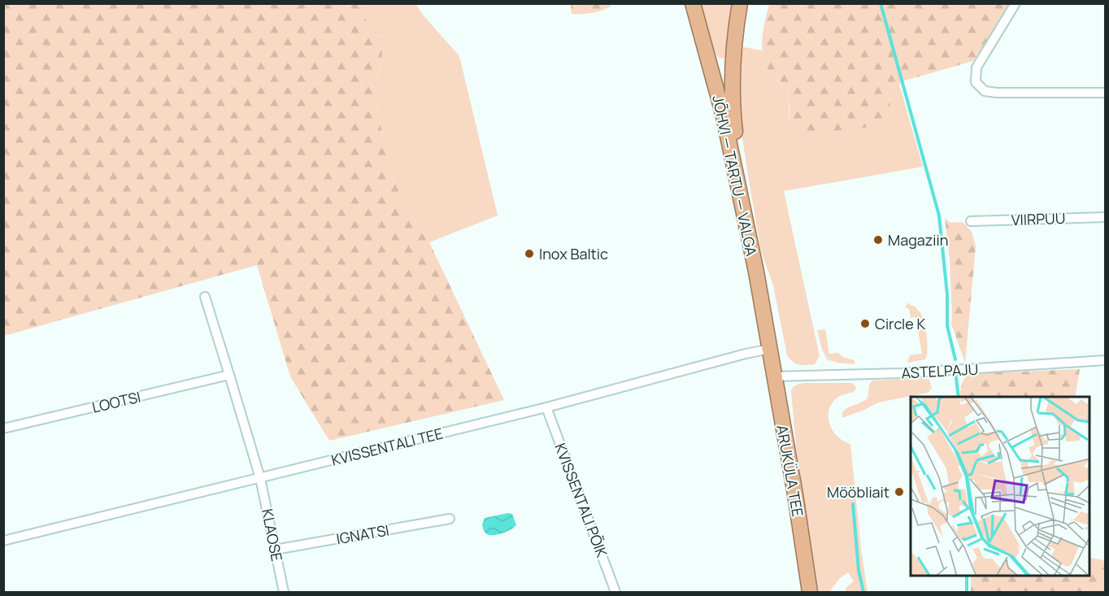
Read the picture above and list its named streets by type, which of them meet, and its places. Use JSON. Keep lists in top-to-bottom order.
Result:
{
  "streets": {
    "highway": ["JÕHVI — TARTU — VALGA", "ARUKÜLA TEE"],
    "street": [
      "VIIRPUU",
      "ASTELPAJU",
      "LOOTSI",
      "KVISSENTALI TEE",
      "KVISSENTALI PÕIK",
      "IGNATSI",
      "KLAOSE"
    ]
  },
  "crossings": [
    ["JÕHVI — TARTU — VALGA", "KVISSENTALI TEE"],
    ["JÕHVI — TARTU — VALGA", "ARUKÜLA TEE"],
    ["ASTELPAJU", "ARUKÜLA TEE"],
    ["KVISSENTALI TEE", "ARUKÜLA TEE"],
    ["KVISSENTALI TEE", "KVISSENTALI PÕIK"],
    ["KVISSENTALI TEE", "KLAOSE"],
    ["IGNATSI", "KLAOSE"]
  ],
  "places": [
    "Magaziin",
    "Inox Baltic",
    "Circle K",
    "Mööbliait"
  ]
}
